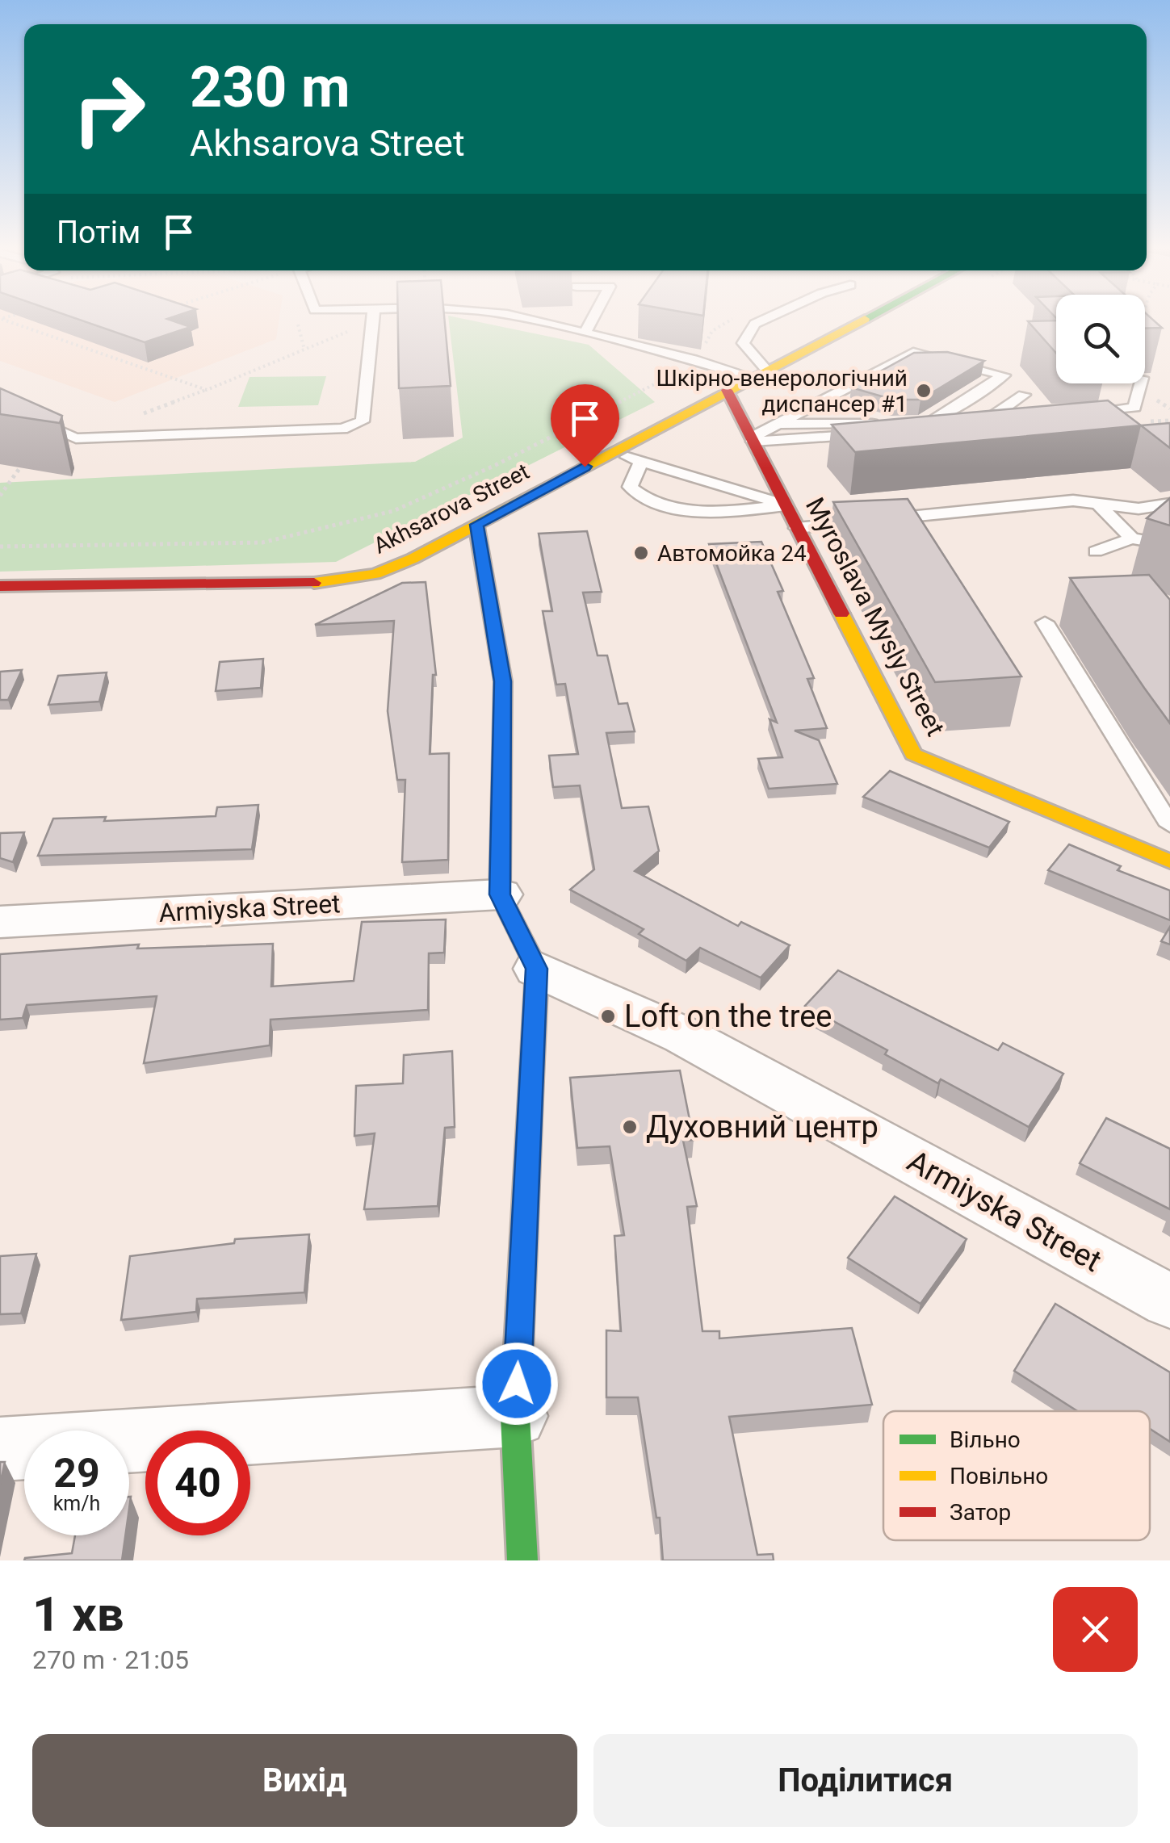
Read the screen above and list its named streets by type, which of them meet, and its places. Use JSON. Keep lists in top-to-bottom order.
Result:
{
  "streets": {
    "street": ["Akhsarova Street", "Myroslava Mysly Street", "Armiyska Street"]
  },
  "crossings": [
    ["Akhsarova Street", "Myroslava Mysly Street"]
  ],
  "places": [
    "Шкірно-венерологічний диспансер #1",
    "Автомойка 24",
    "Loft on the tree",
    "Духовний центр"
  ],
  "legend": ["Вільно", "Повільно", "Затор"],
  "page": {
    "turn": ["230 m", "Akhsarova Street"],
    "then": "Потім",
    "speed": "29 km/h",
    "limit": "40",
    "heading": ["1 хв", "270 m · 21:05"],
    "buttons": ["Вихід", "Поділитися"]
  }
}
